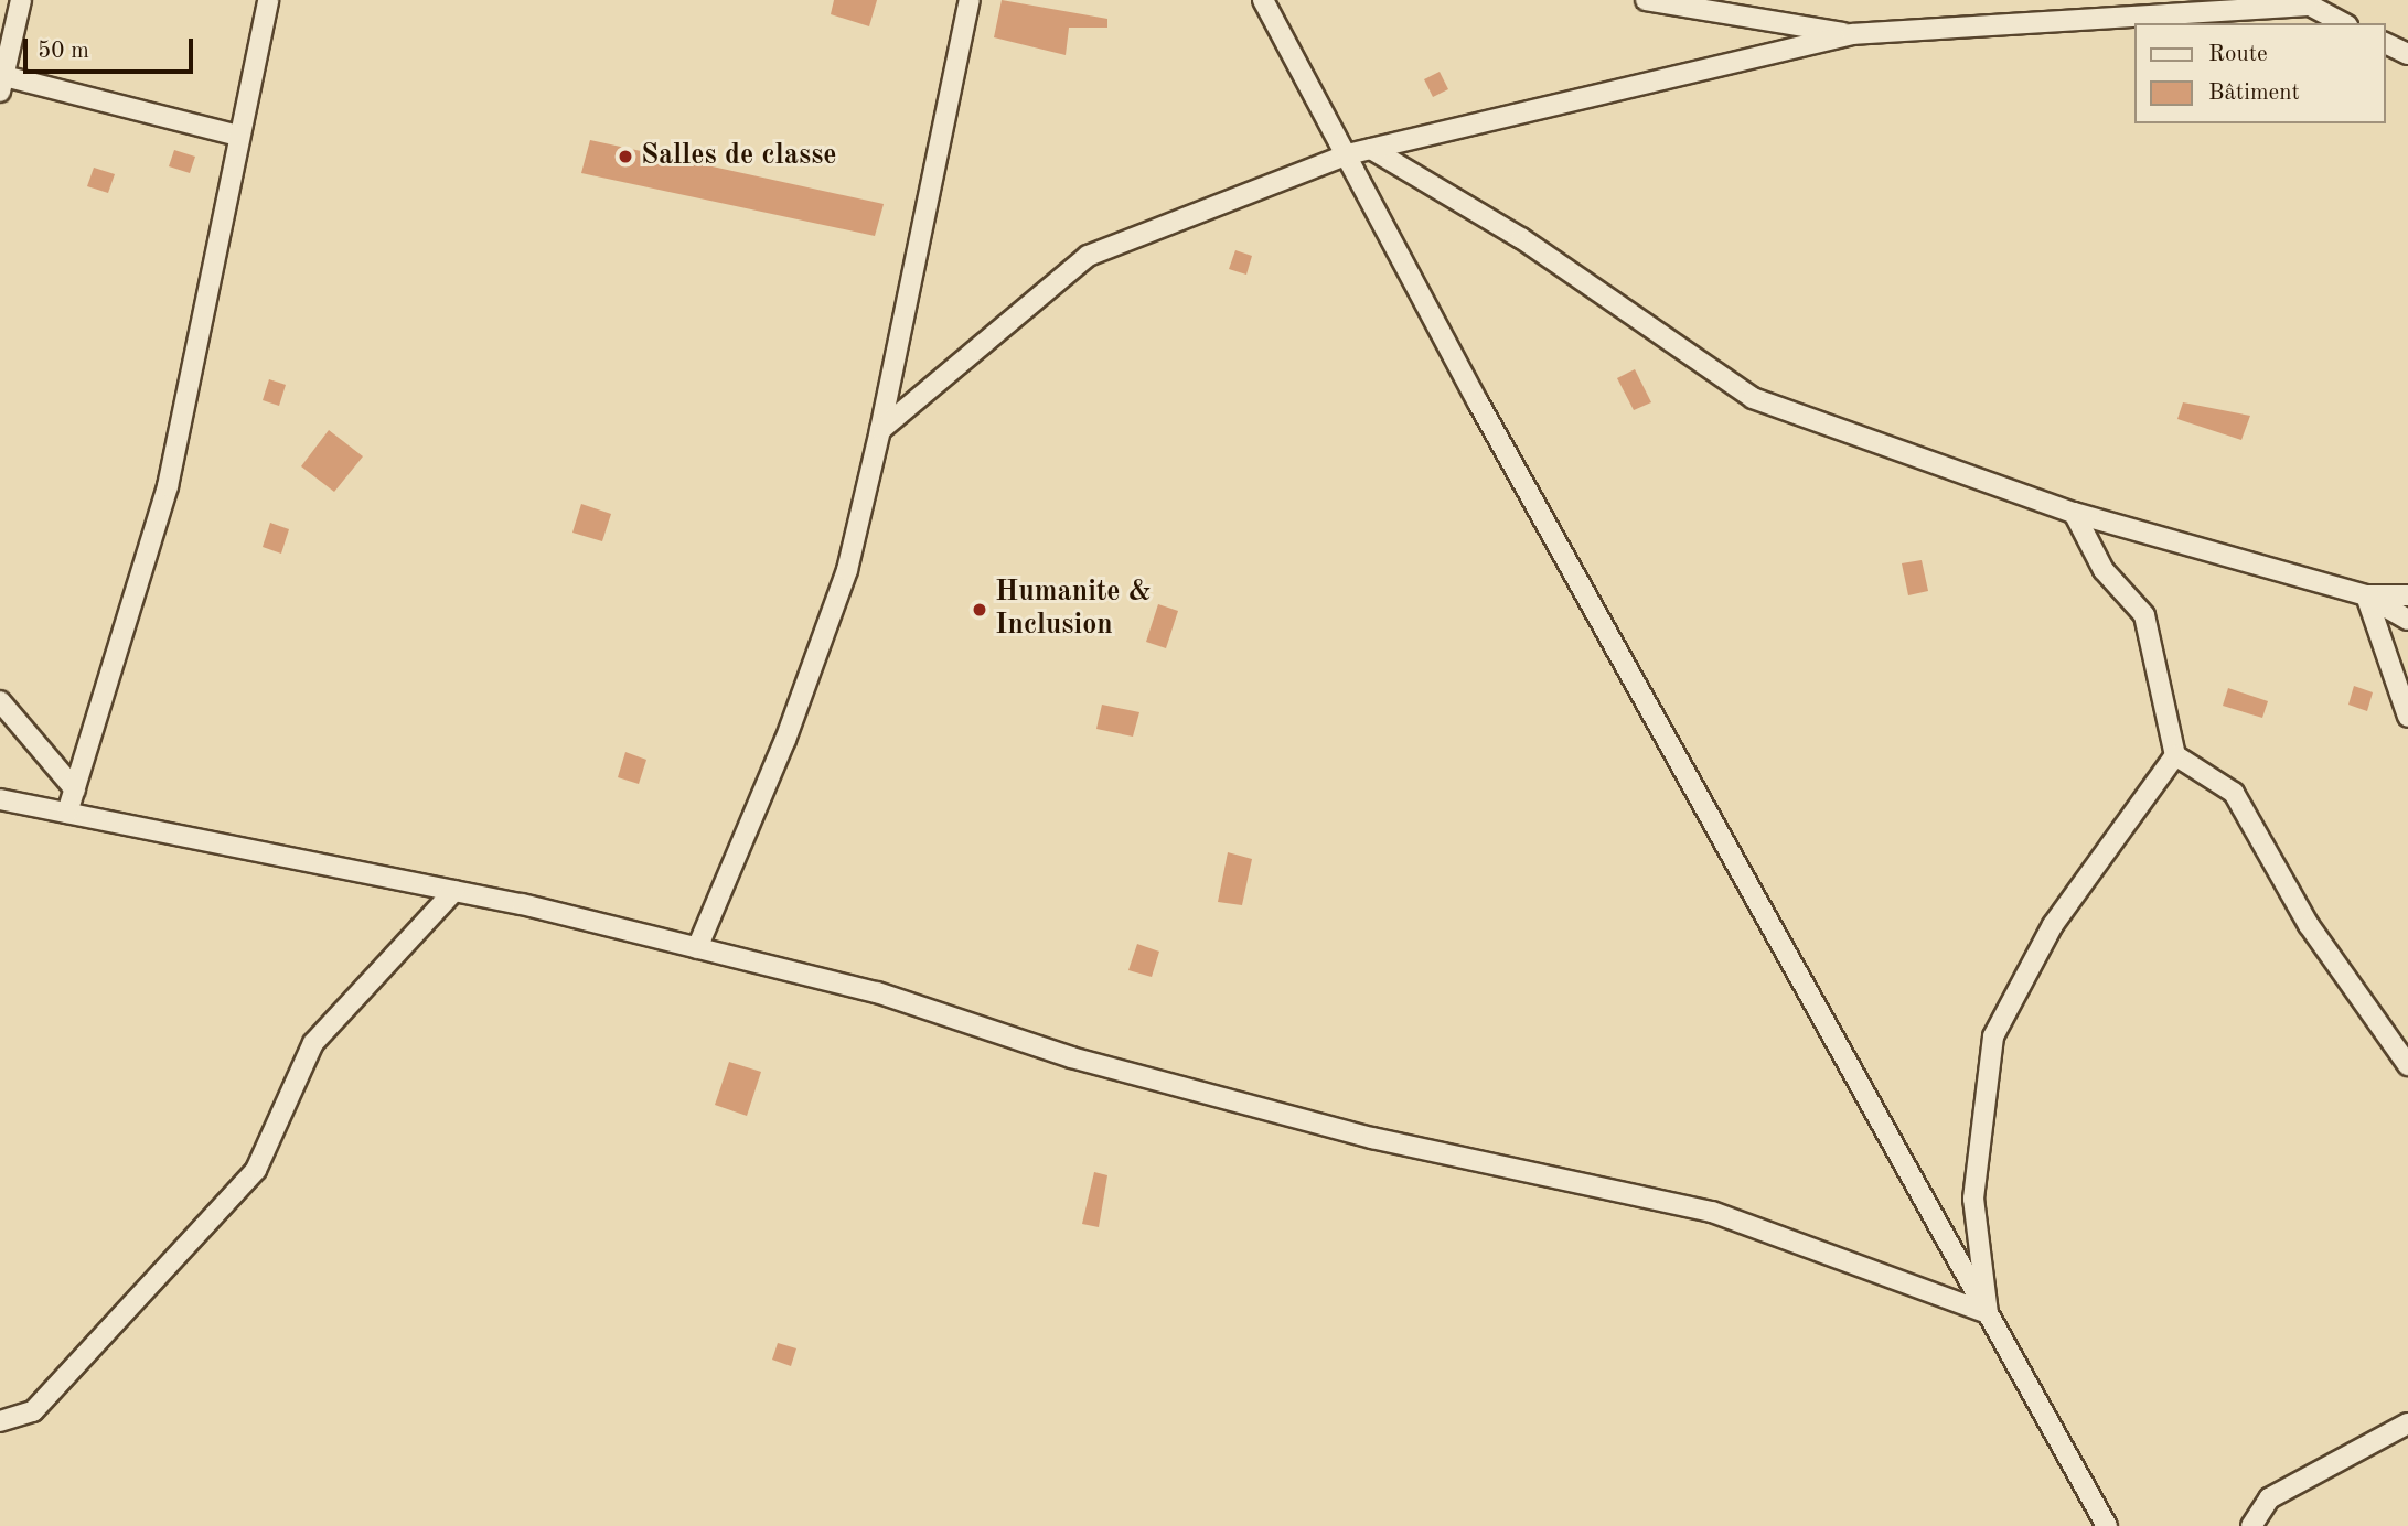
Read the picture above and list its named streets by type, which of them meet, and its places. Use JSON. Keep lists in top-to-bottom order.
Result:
{
  "places": ["Salles de classe", "Humanite & Inclusion"],
  "legend": ["Route", "Bâtiment"],
  "scale_bar": "50 m"
}
